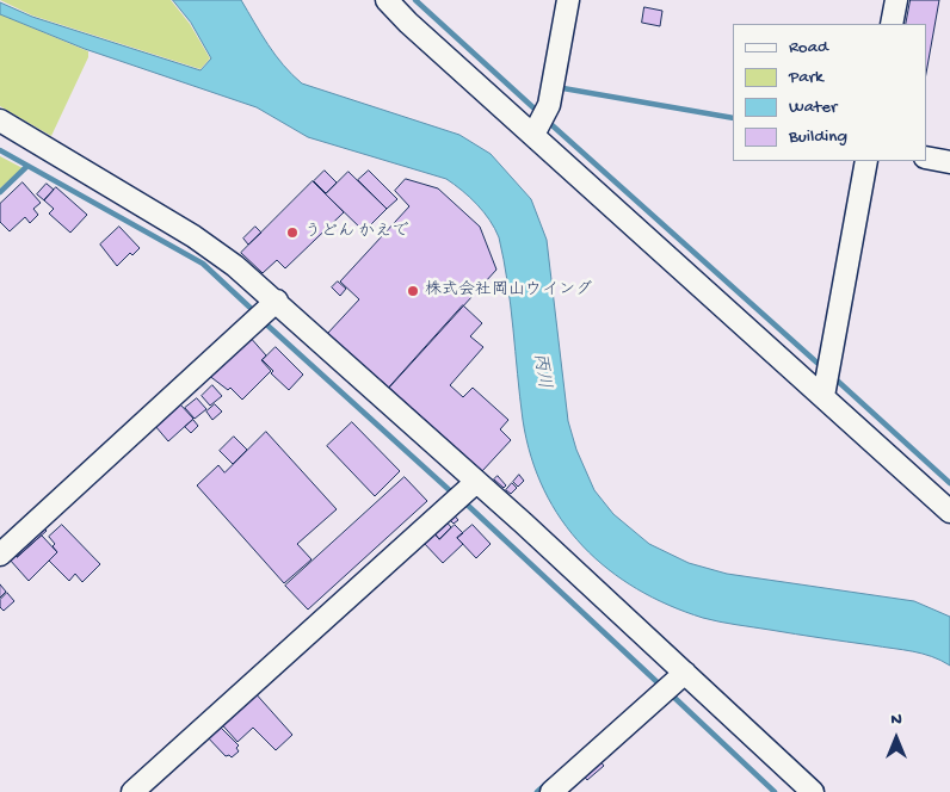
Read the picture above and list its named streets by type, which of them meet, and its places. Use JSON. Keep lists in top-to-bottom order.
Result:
{
  "water": ["丙川"],
  "places": ["うどん かえで", "株式会社岡山ウイング"],
  "legend": [
    "Road",
    "Park",
    "Water",
    "Building"
  ],
  "north": "top"
}
